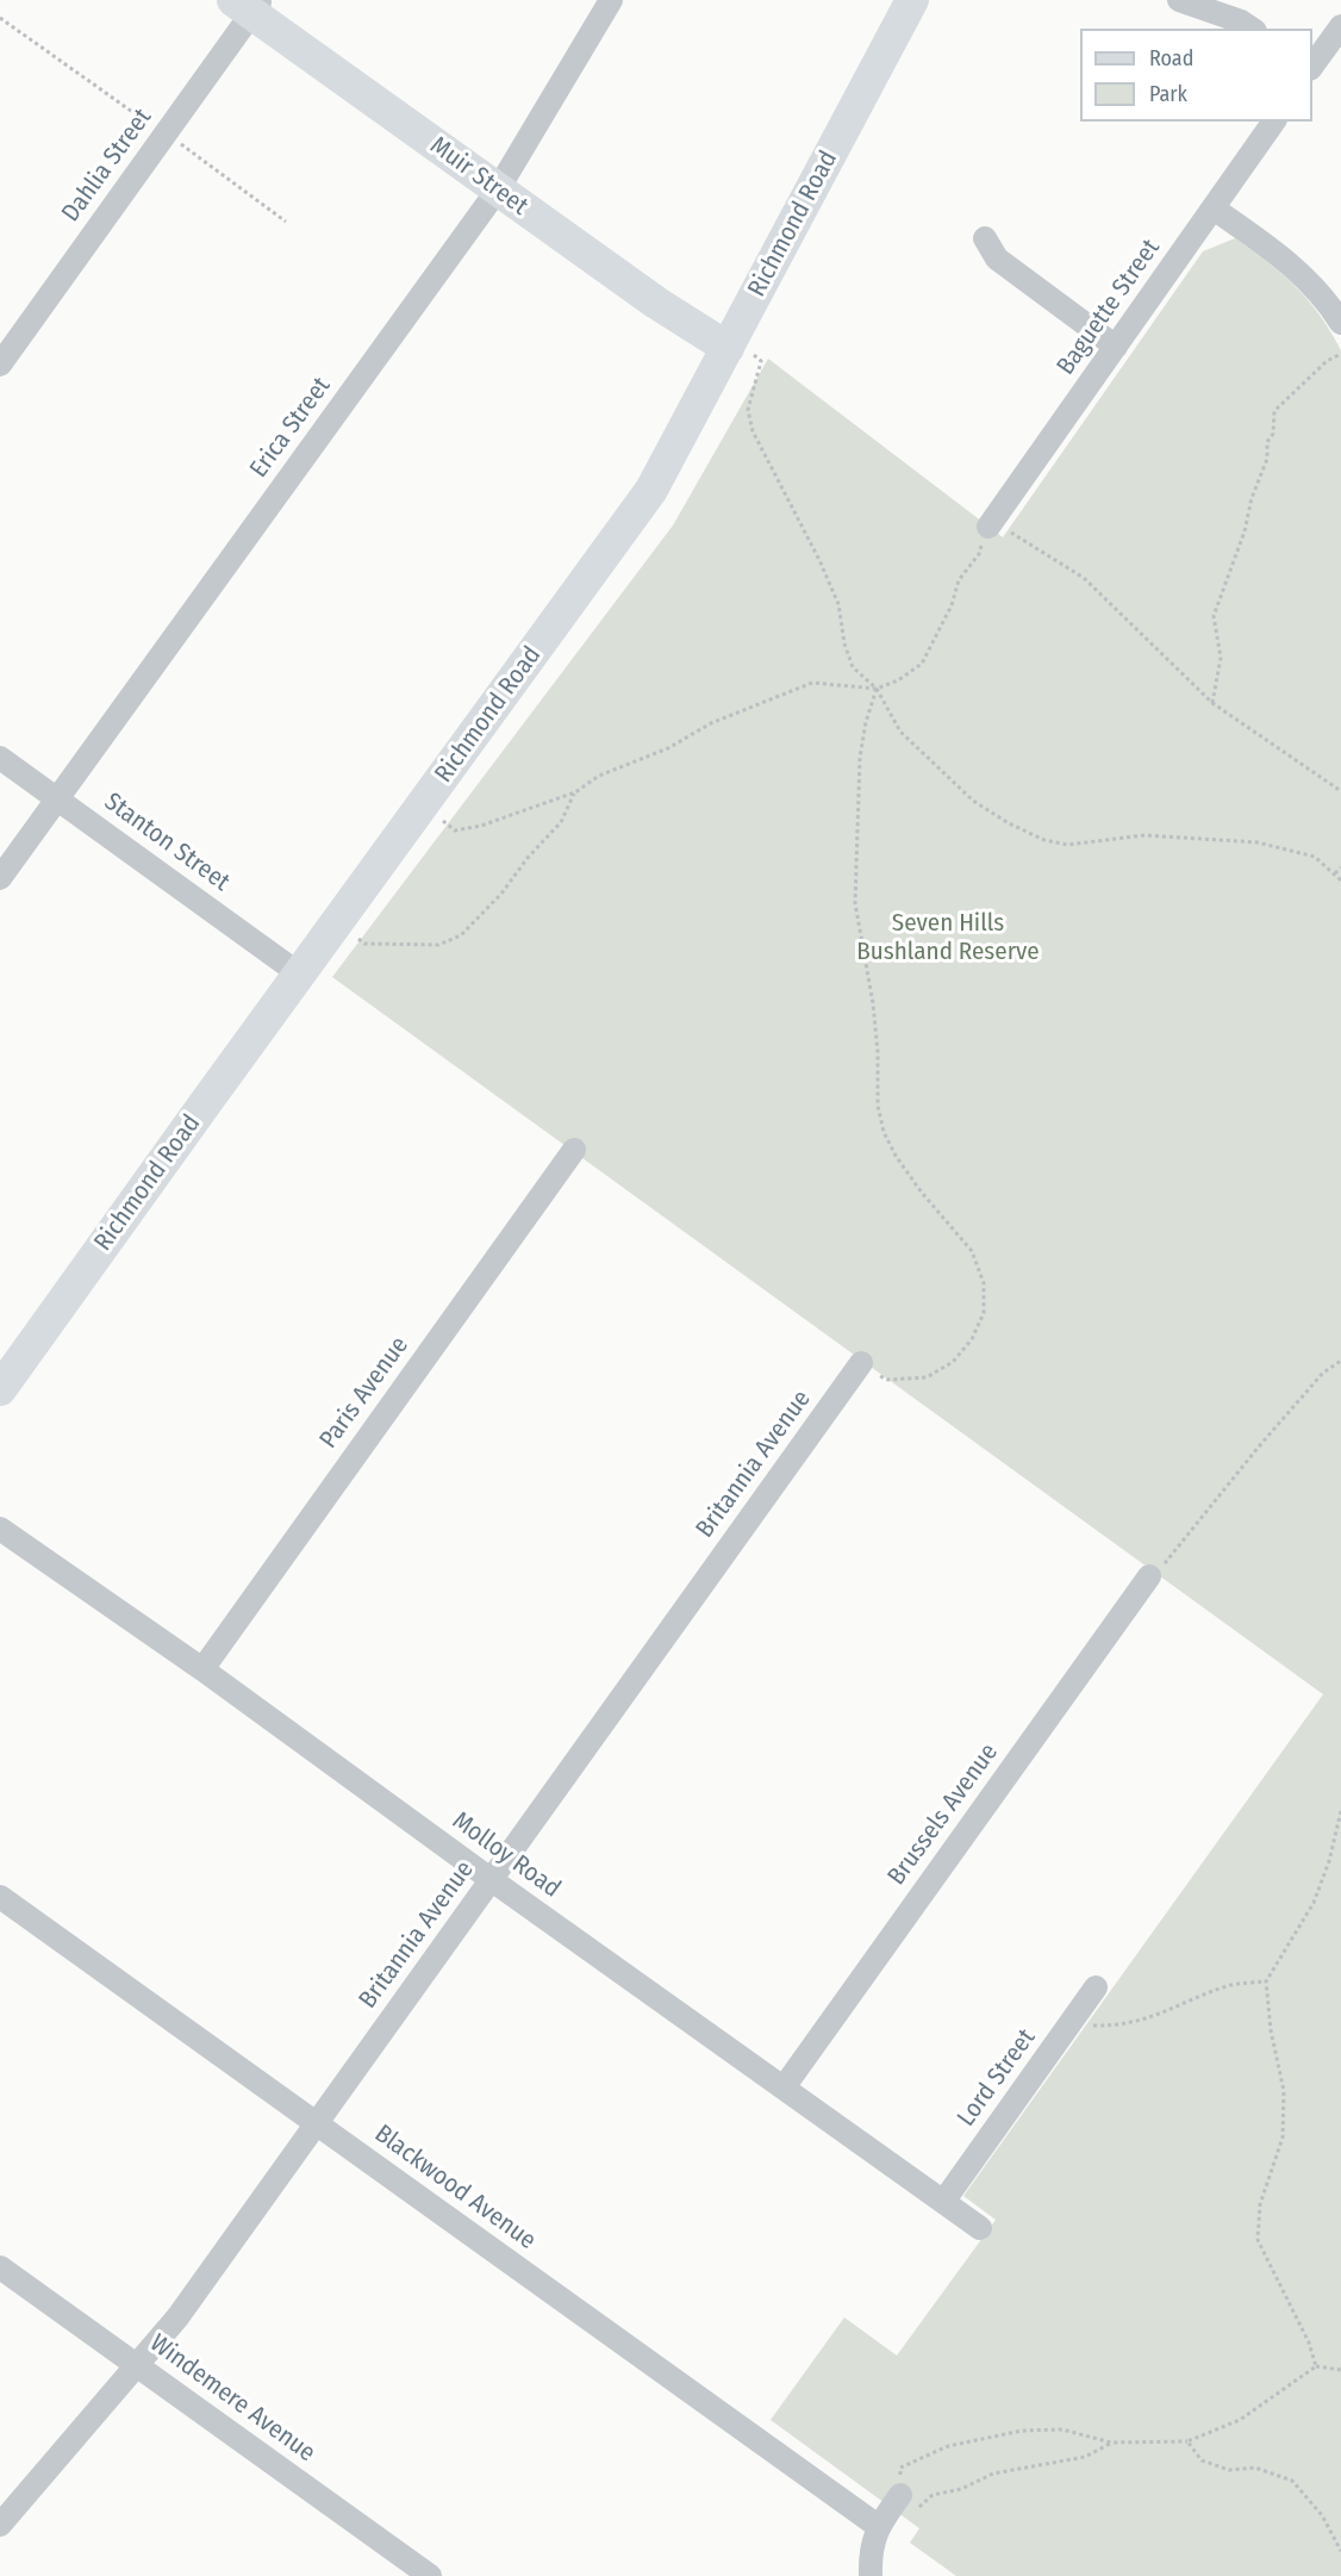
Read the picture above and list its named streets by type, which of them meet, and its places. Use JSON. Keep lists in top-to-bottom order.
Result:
{
  "streets": {
    "main road": ["Muir Street", "Richmond Road"],
    "street": [
      "Dahlia Street",
      "Baguette Street",
      "Erica Street",
      "Stanton Street",
      "Paris Avenue",
      "Britannia Avenue",
      "Brussels Avenue",
      "Molloy Road",
      "Lord Street",
      "Blackwood Avenue",
      "Windemere Avenue"
    ]
  },
  "crossings": [
    ["Dahlia Street", "Muir Street"],
    ["Muir Street", "Richmond Road"],
    ["Muir Street", "Erica Street"],
    ["Richmond Road", "Stanton Street"],
    ["Erica Street", "Stanton Street"],
    ["Paris Avenue", "Molloy Road"],
    ["Britannia Avenue", "Molloy Road"],
    ["Britannia Avenue", "Blackwood Avenue"],
    ["Britannia Avenue", "Windemere Avenue"],
    ["Brussels Avenue", "Molloy Road"],
    ["Molloy Road", "Lord Street"]
  ],
  "parks": ["Seven Hills Bushland Reserve"],
  "legend": ["Road", "Park"]
}
